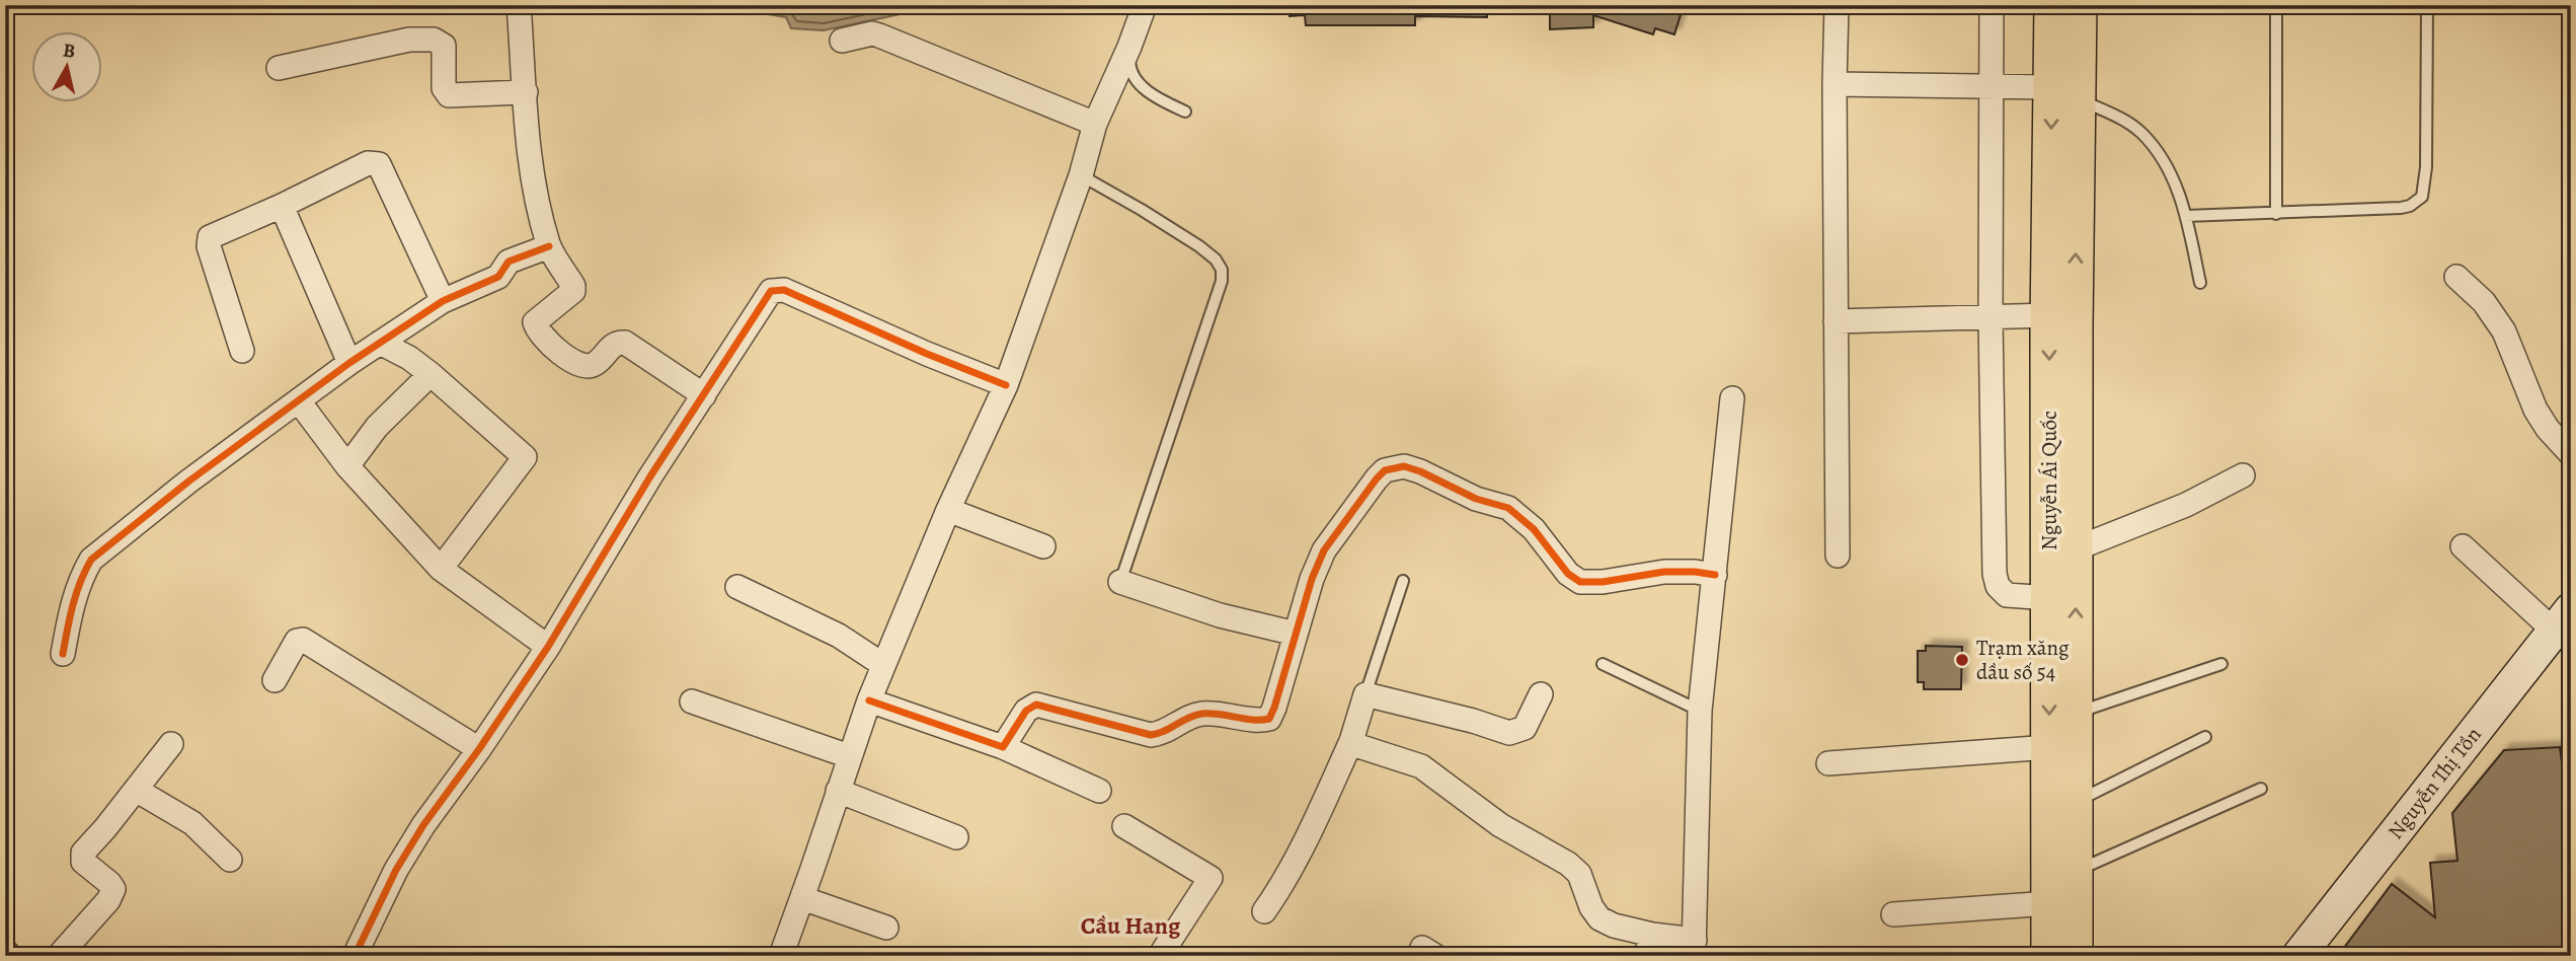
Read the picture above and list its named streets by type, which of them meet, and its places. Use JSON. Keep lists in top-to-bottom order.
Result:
{
  "streets": {
    "main road": ["Nguyễn Ái Quốc"],
    "street": ["Nguyễn Thị Tồn"]
  },
  "districts": ["Cầu Hang"],
  "places": ["Trạm xăng dầu số 54"],
  "north": "top"
}
